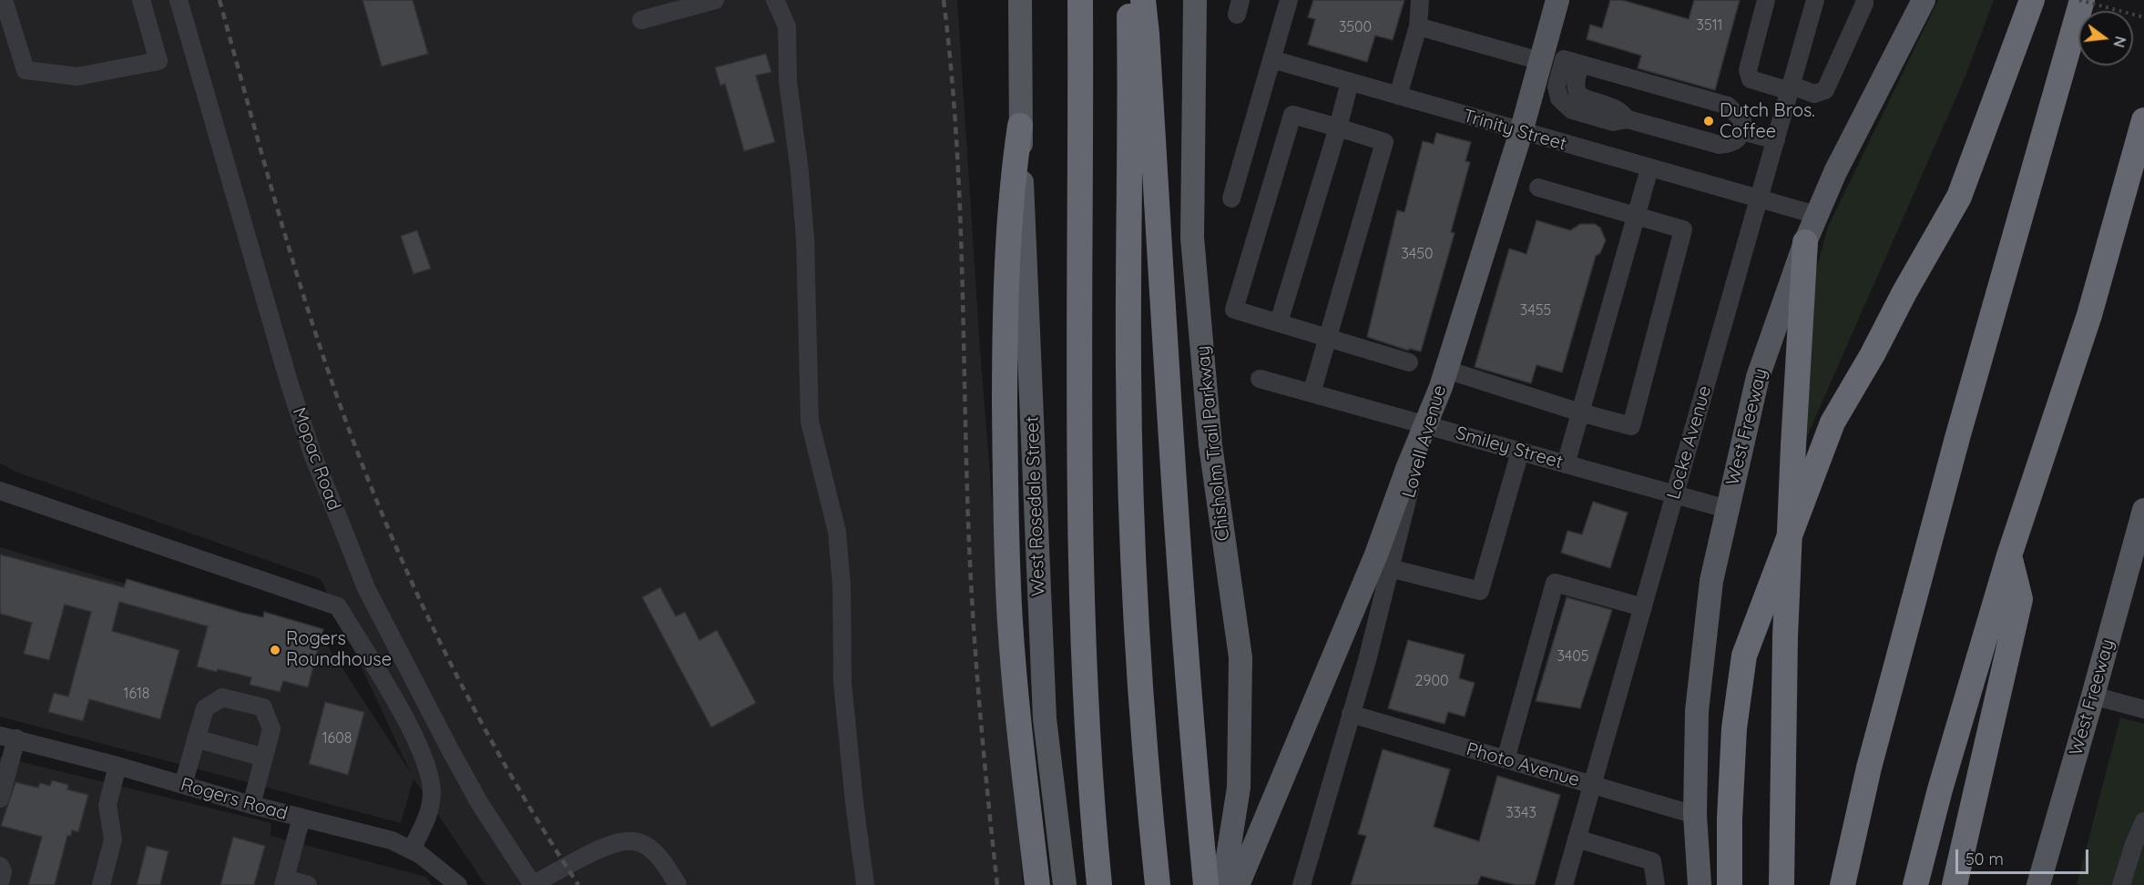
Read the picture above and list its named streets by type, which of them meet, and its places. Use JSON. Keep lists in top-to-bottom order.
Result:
{
  "streets": {
    "main road": [
      "West Freeway",
      "Lovell Avenue",
      "Chisholm Trail Parkway",
      "West Rosedale Street"
    ],
    "street": [
      "Trinity Street",
      "Locke Avenue",
      "Smiley Street",
      "Mopac Road",
      "Photo Avenue",
      "Rogers Road"
    ]
  },
  "crossings": [
    ["Trinity Street", "West Freeway"],
    ["Trinity Street", "Lovell Avenue"],
    ["Trinity Street", "Locke Avenue"],
    ["West Freeway", "Smiley Street"],
    ["West Freeway", "Photo Avenue"],
    ["Lovell Avenue", "Smiley Street"],
    ["Lovell Avenue", "Photo Avenue"],
    ["Locke Avenue", "Smiley Street"],
    ["Locke Avenue", "Photo Avenue"]
  ],
  "places": ["Dutch Bros. Coffee", "Rogers Roundhouse"],
  "house_numbers": [
    "3511",
    "3500",
    "3450",
    "3455",
    "3405",
    "2900",
    "1618",
    "1608",
    "3343"
  ],
  "scale_bar": "50 m",
  "north": "right"
}
